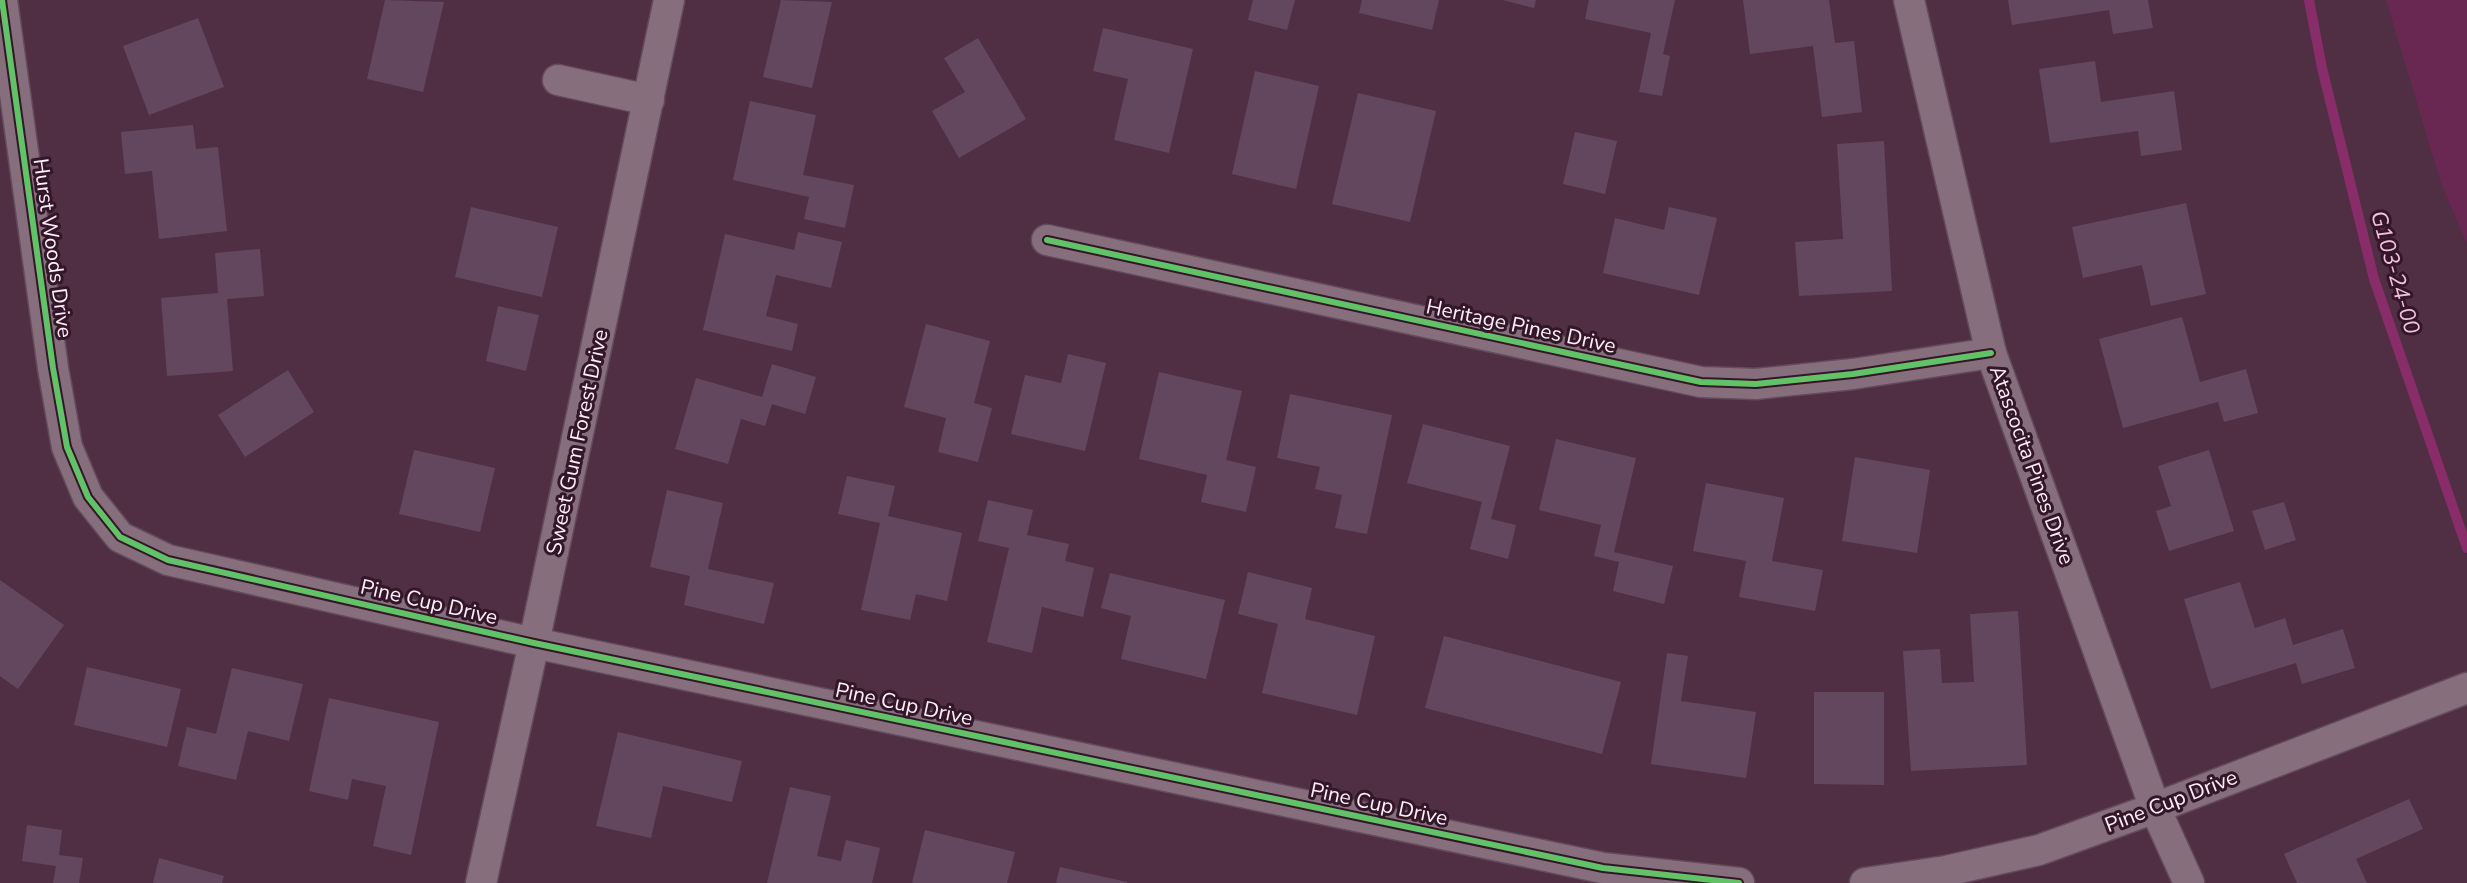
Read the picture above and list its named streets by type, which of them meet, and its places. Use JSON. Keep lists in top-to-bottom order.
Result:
{
  "streets": {
    "street": [
      "Hurst Woods Drive",
      "Heritage Pines Drive",
      "Sweet Gum Forest Drive",
      "Atascocita Pines Drive",
      "Pine Cup Drive"
    ]
  },
  "crossings": [
    ["Hurst Woods Drive", "Pine Cup Drive"],
    ["Heritage Pines Drive", "Atascocita Pines Drive"],
    ["Sweet Gum Forest Drive", "Pine Cup Drive"],
    ["Atascocita Pines Drive", "Pine Cup Drive"]
  ],
  "water": ["G103-24-00"]
}
